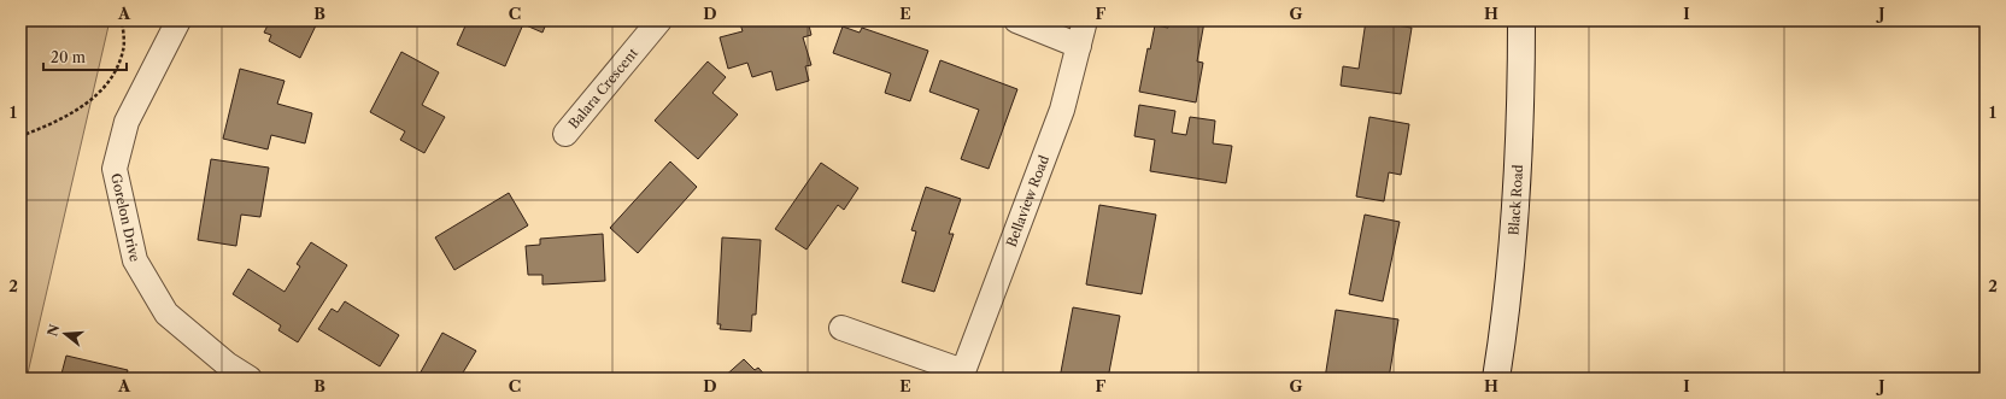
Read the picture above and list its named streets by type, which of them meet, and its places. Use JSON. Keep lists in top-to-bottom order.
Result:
{
  "streets": {
    "main road": ["Black Road"],
    "street": ["Balara Crescent", "Bellaview Road", "Gorelon Drive"]
  },
  "scale_bar": "20 m",
  "north": "left",
  "grid": {
    "columns": [
      "A",
      "B",
      "C",
      "D",
      "E",
      "F",
      "G",
      "H",
      "I",
      "J"
    ],
    "rows": ["1", "2"]
  }
}
